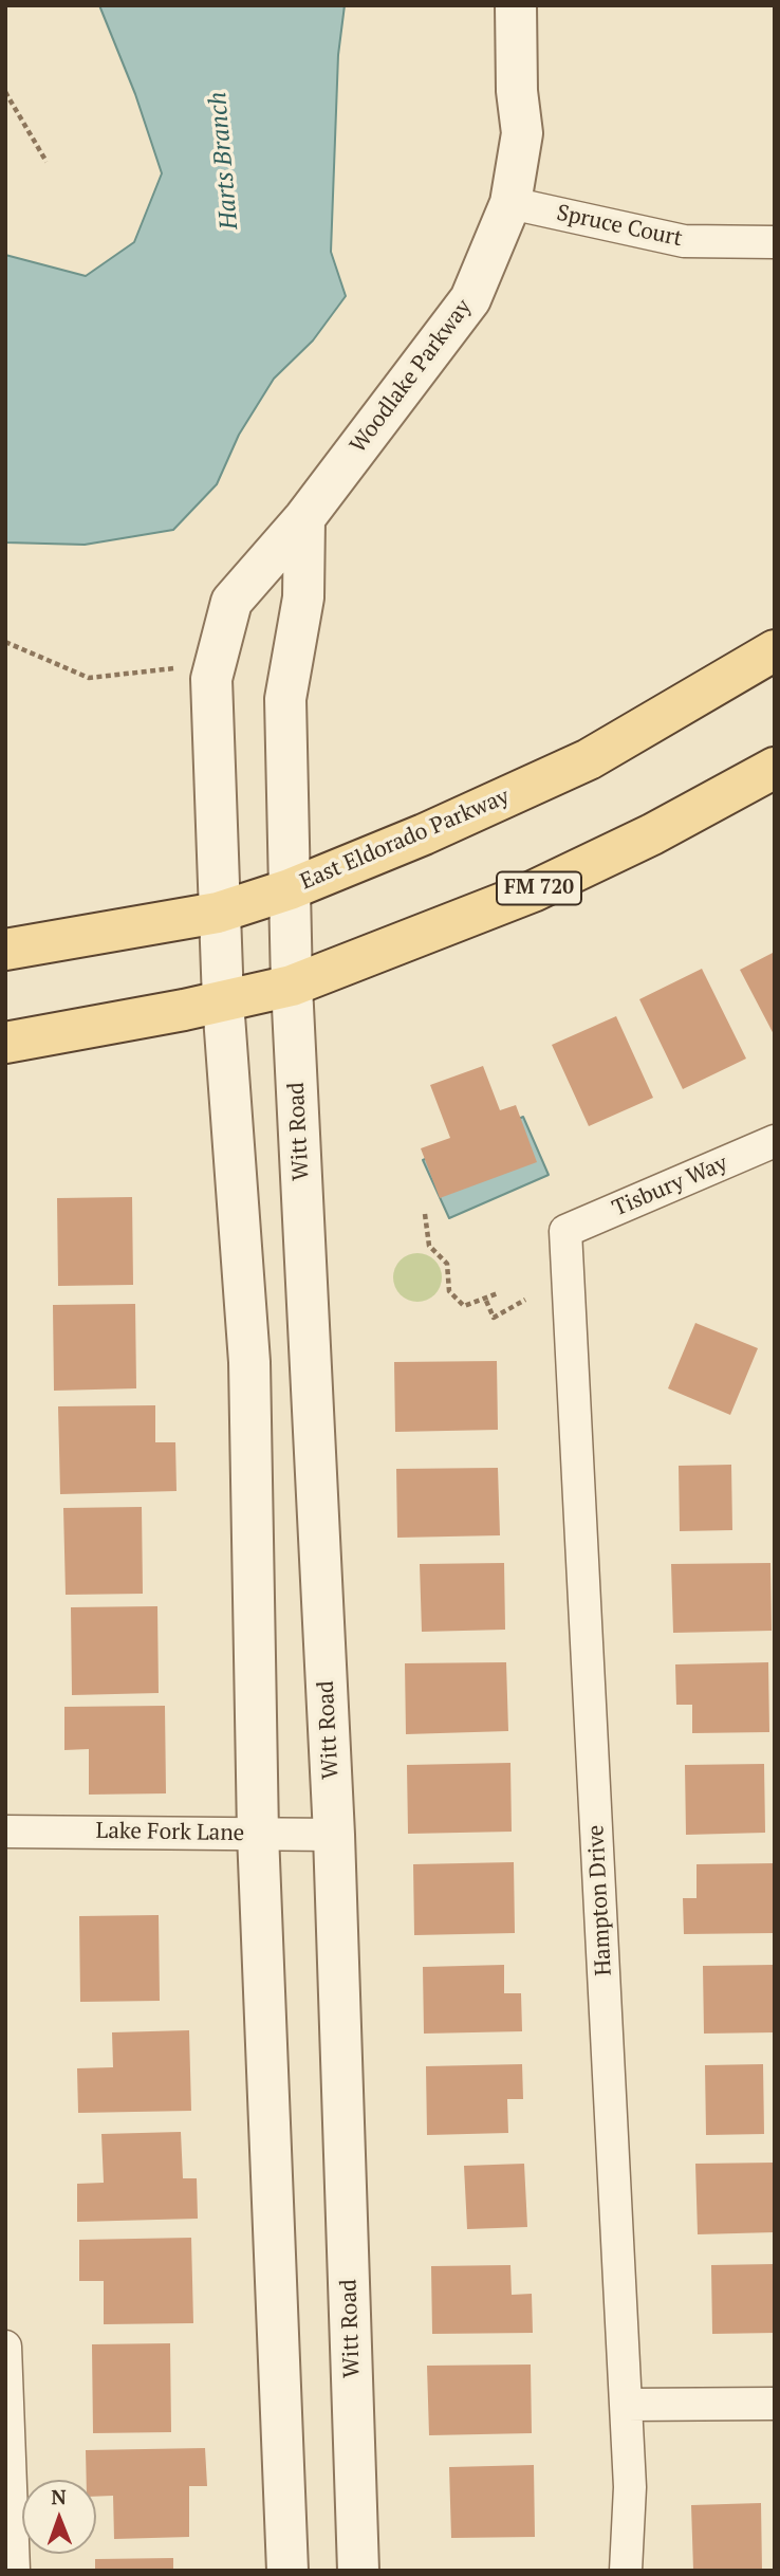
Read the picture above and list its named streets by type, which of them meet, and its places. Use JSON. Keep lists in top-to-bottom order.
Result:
{
  "streets": {
    "main road": ["East Eldorado Parkway", "FM 720"],
    "street": [
      "Spruce Court",
      "Woodlake Parkway",
      "Witt Road",
      "Tisbury Way",
      "Lake Fork Lane",
      "Hampton Drive"
    ]
  },
  "crossings": [
    ["Spruce Court", "Woodlake Parkway"],
    ["Woodlake Parkway", "East Eldorado Parkway"],
    ["East Eldorado Parkway", "Witt Road"],
    ["FM 720", "Witt Road"],
    ["Witt Road", "Lake Fork Lane"],
    ["Tisbury Way", "Hampton Drive"]
  ],
  "water": ["Harts Branch"],
  "north": "top"
}
